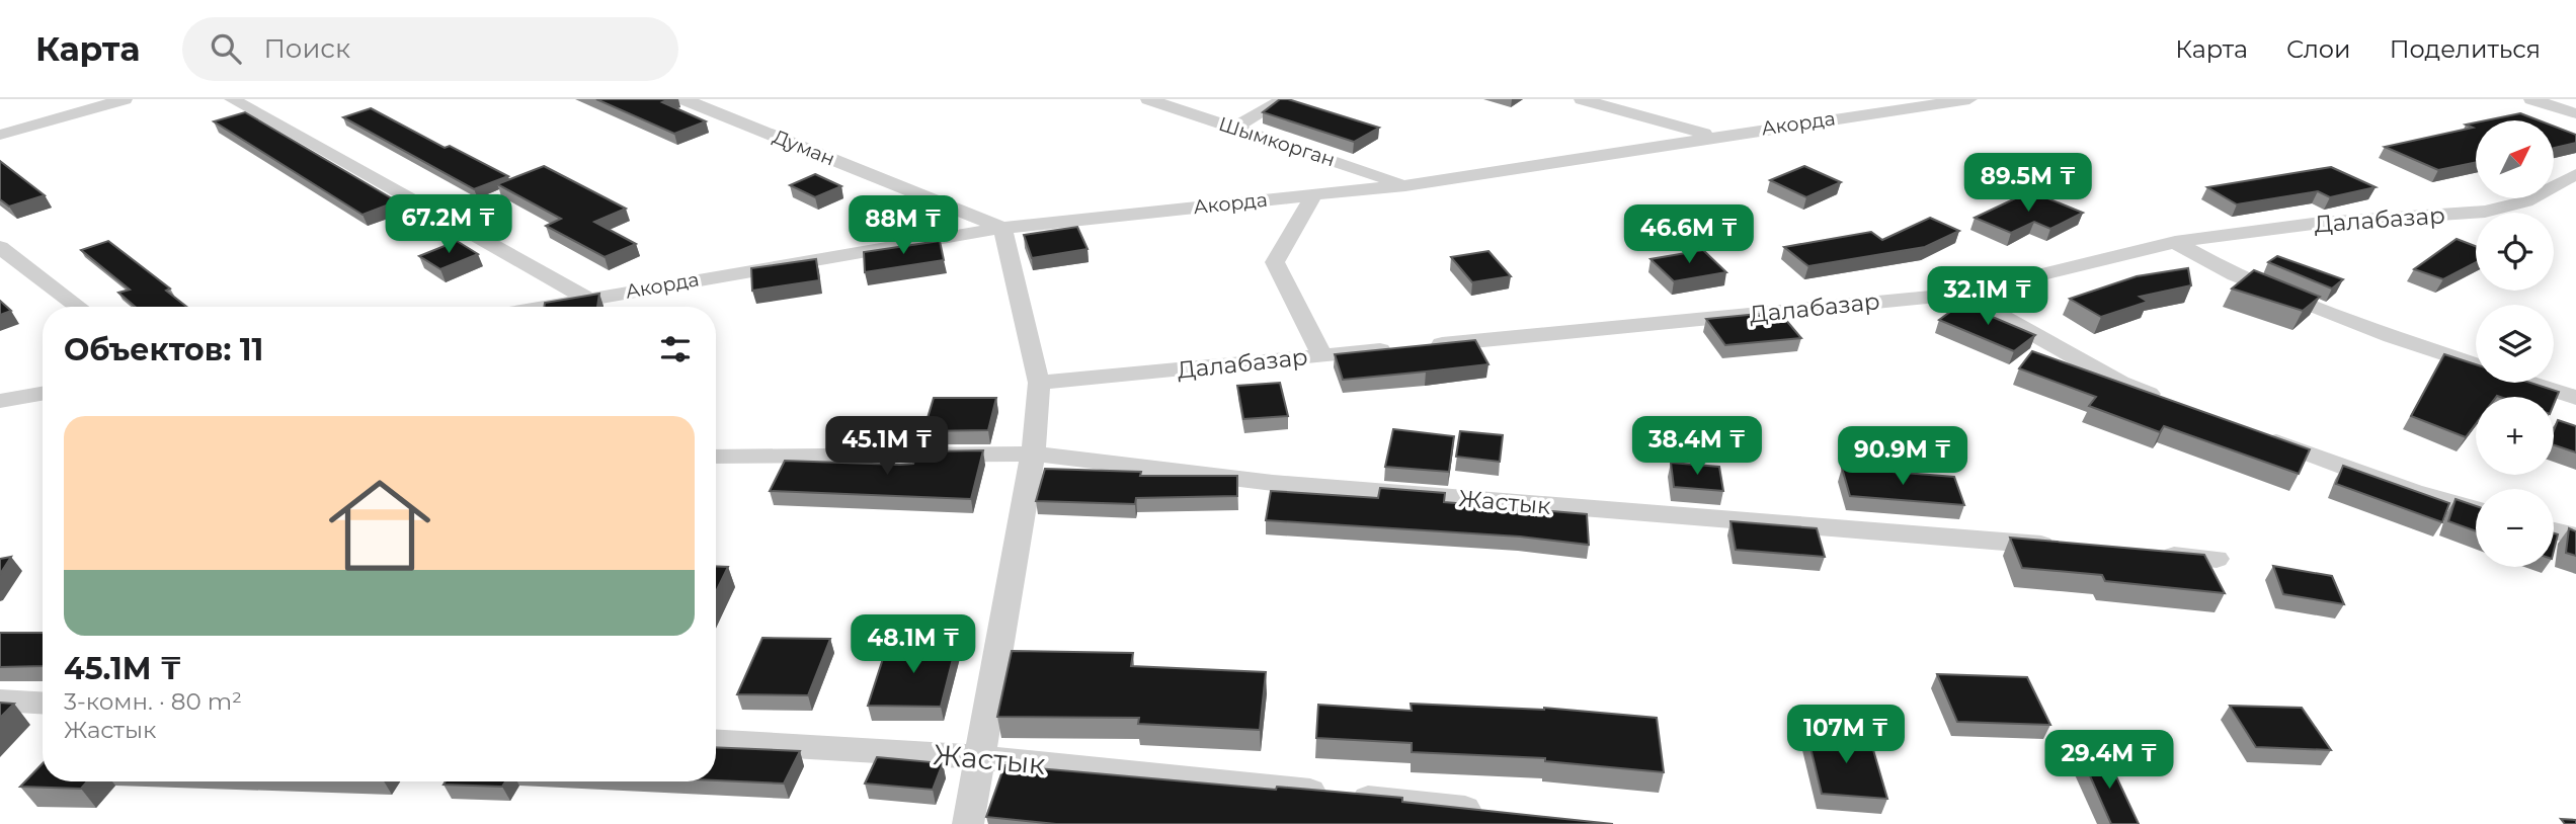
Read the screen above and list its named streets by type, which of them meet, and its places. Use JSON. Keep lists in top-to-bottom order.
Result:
{
  "streets": {
    "street": [
      "Акорда",
      "Шымкорган",
      "Думан",
      "Далабазар",
      "Жастык"
    ]
  },
  "crossings": [
    ["Акорда", "Шымкорган"],
    ["Акорда", "Думан"]
  ],
  "north": "top right",
  "page": {
    "header": "Карта",
    "search": "Поиск",
    "nav": ["Карта", "Слои", "Поделиться"],
    "map_buttons": ["+", "−"],
    "price": [
      "89.5M ₸",
      "67.2M ₸",
      "88M ₸",
      "46.6M ₸",
      "32.1M ₸",
      "45.1M ₸",
      "38.4M ₸",
      "90.9M ₸",
      "48.1M ₸",
      "107M ₸",
      "29.4M ₸"
    ],
    "heading": "Объектов: 11",
    "list": [
      {
        "name": "45.1M ₸",
        "note": "3-комн. · 80 m² · Жастык"
      }
    ]
  }
}
